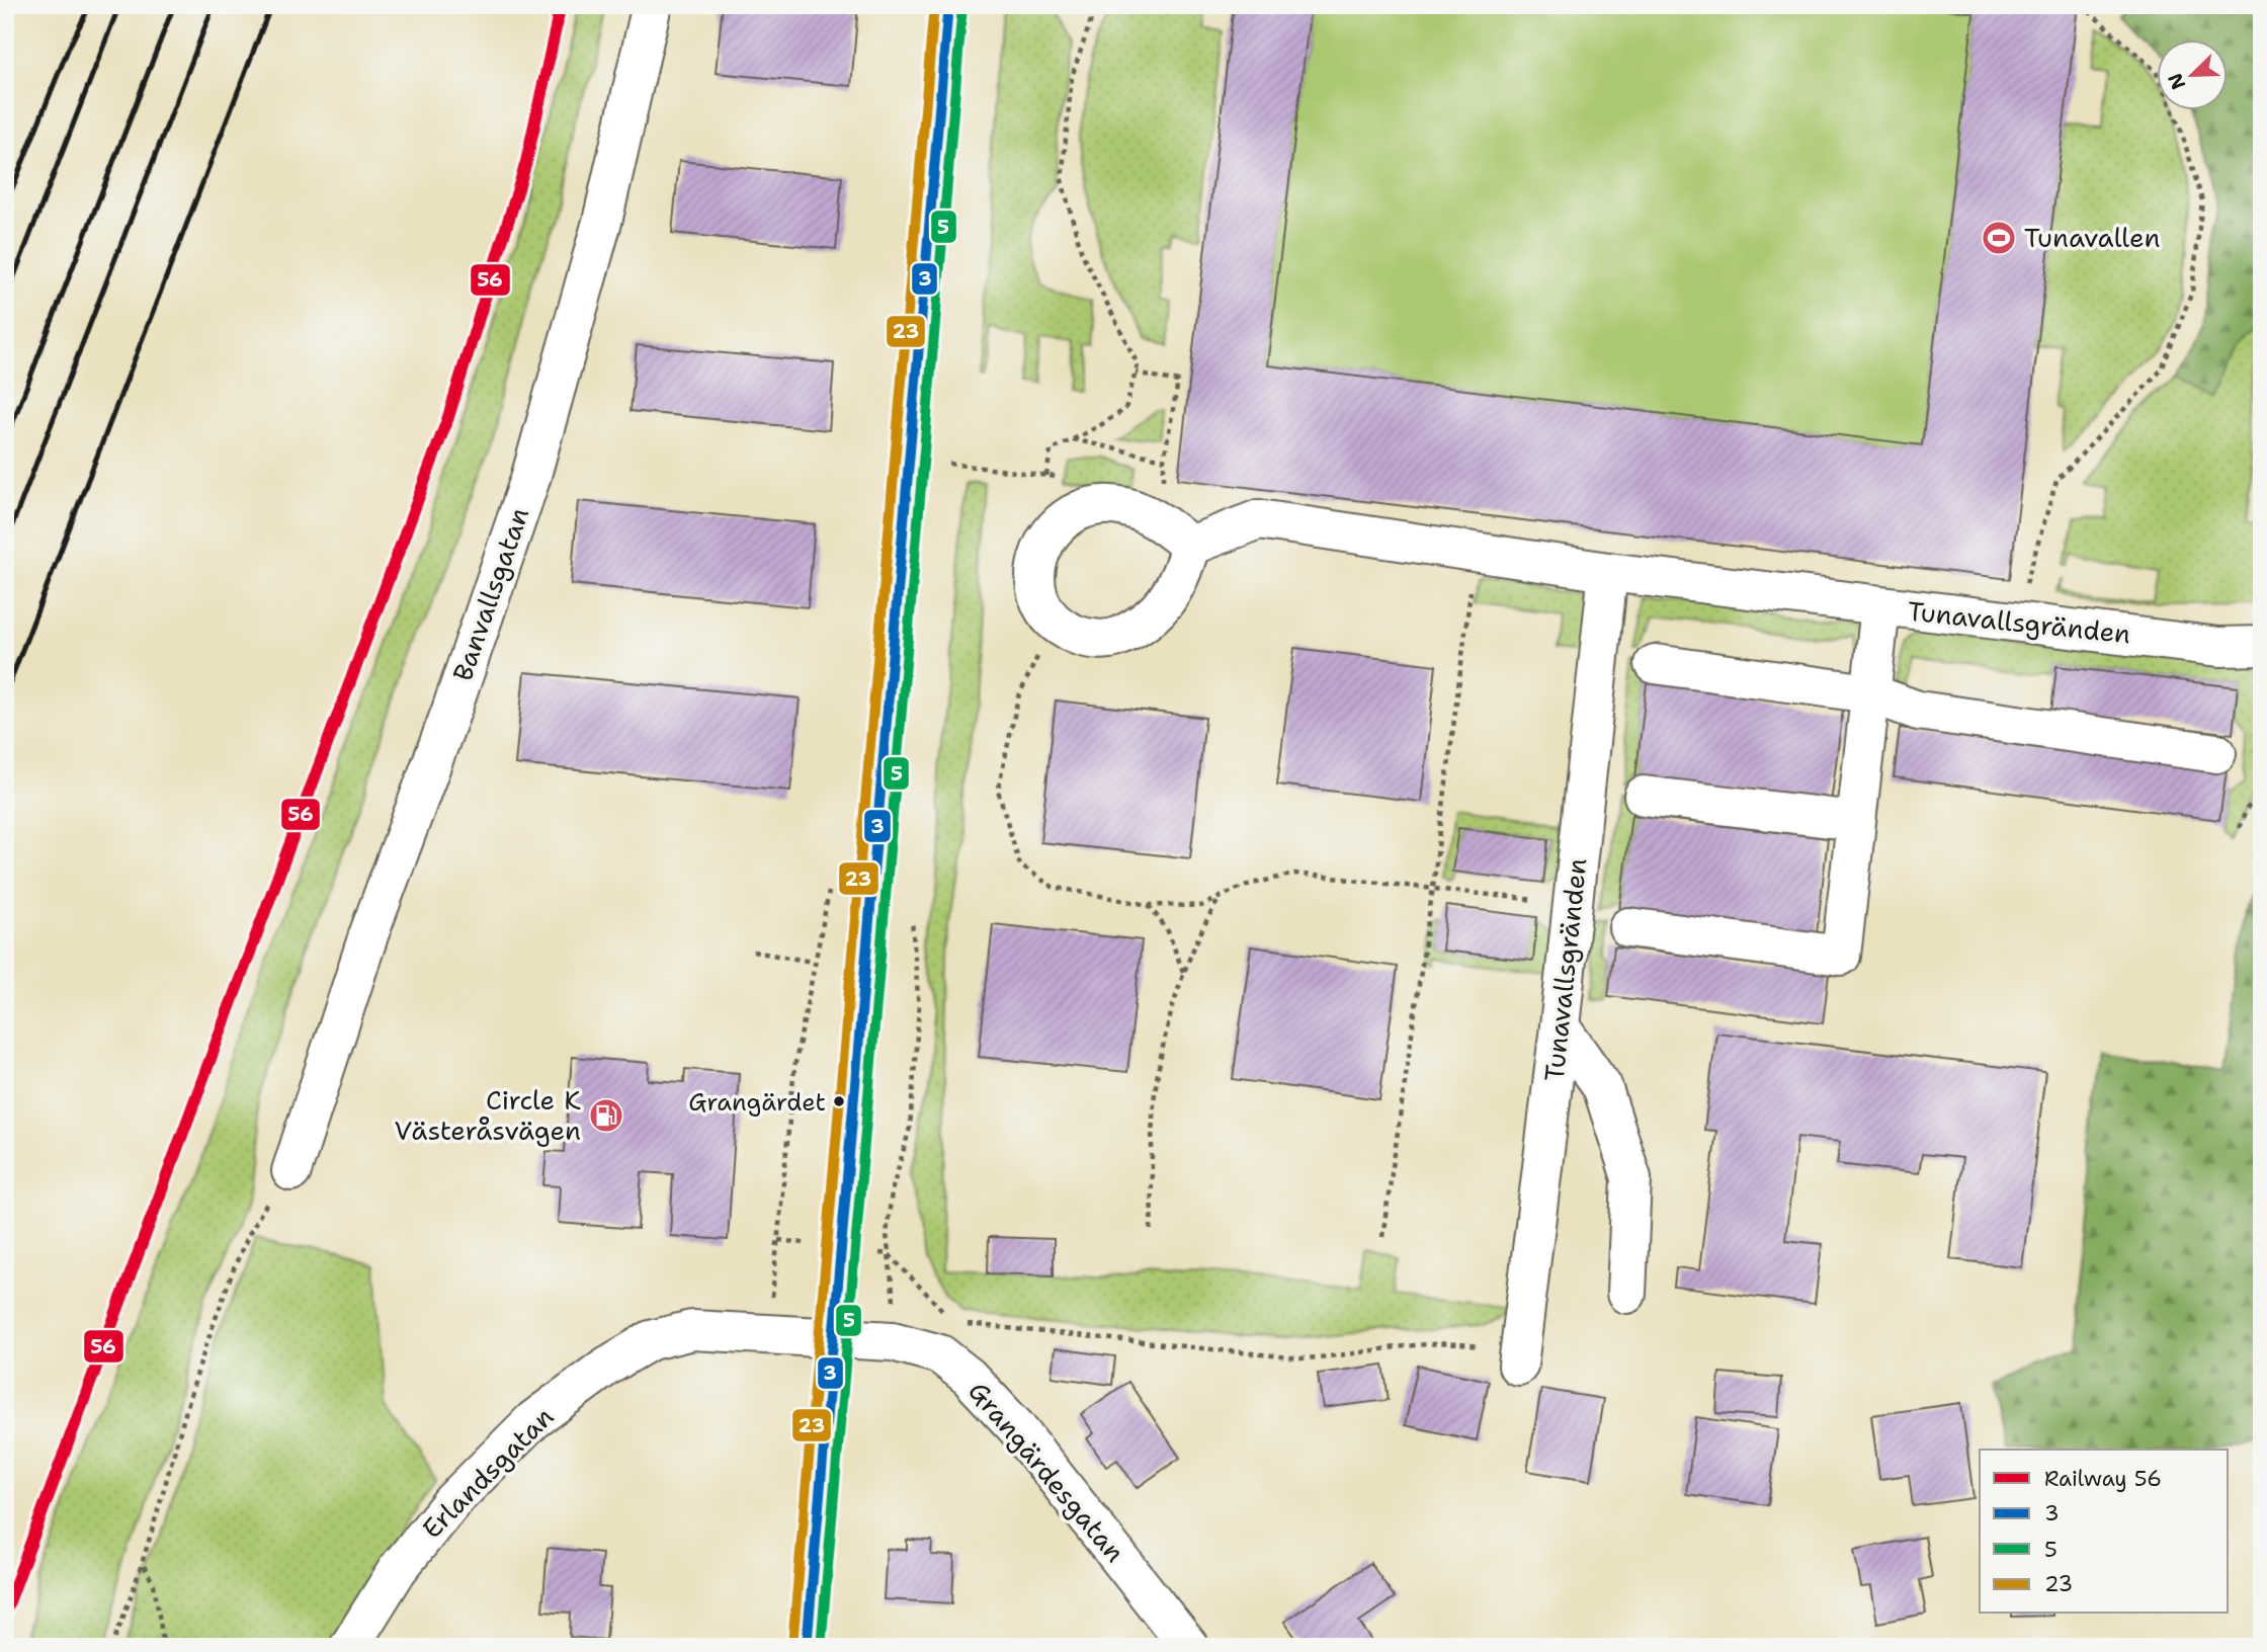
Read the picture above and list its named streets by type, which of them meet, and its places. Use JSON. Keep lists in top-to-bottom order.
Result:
{
  "streets": {
    "street": [
      "Banvallsgatan",
      "Tunavallsgränden",
      "Grangärdesgatan",
      "Erlandsgatan"
    ]
  },
  "crossings": [
    ["Grangärdesgatan", "Erlandsgatan"]
  ],
  "places": {
    "sports": ["Tunavallen"],
    "other": ["Grangärdet"],
    "fuel station": ["Circle K Västeråsvägen"]
  },
  "lines": [
    "rail line 56",
    "transit line 3",
    "transit line 23",
    "transit line 5"
  ],
  "legend": [
    "Railway 56",
    "3",
    "5",
    "23"
  ],
  "north": "bottom left"
}
